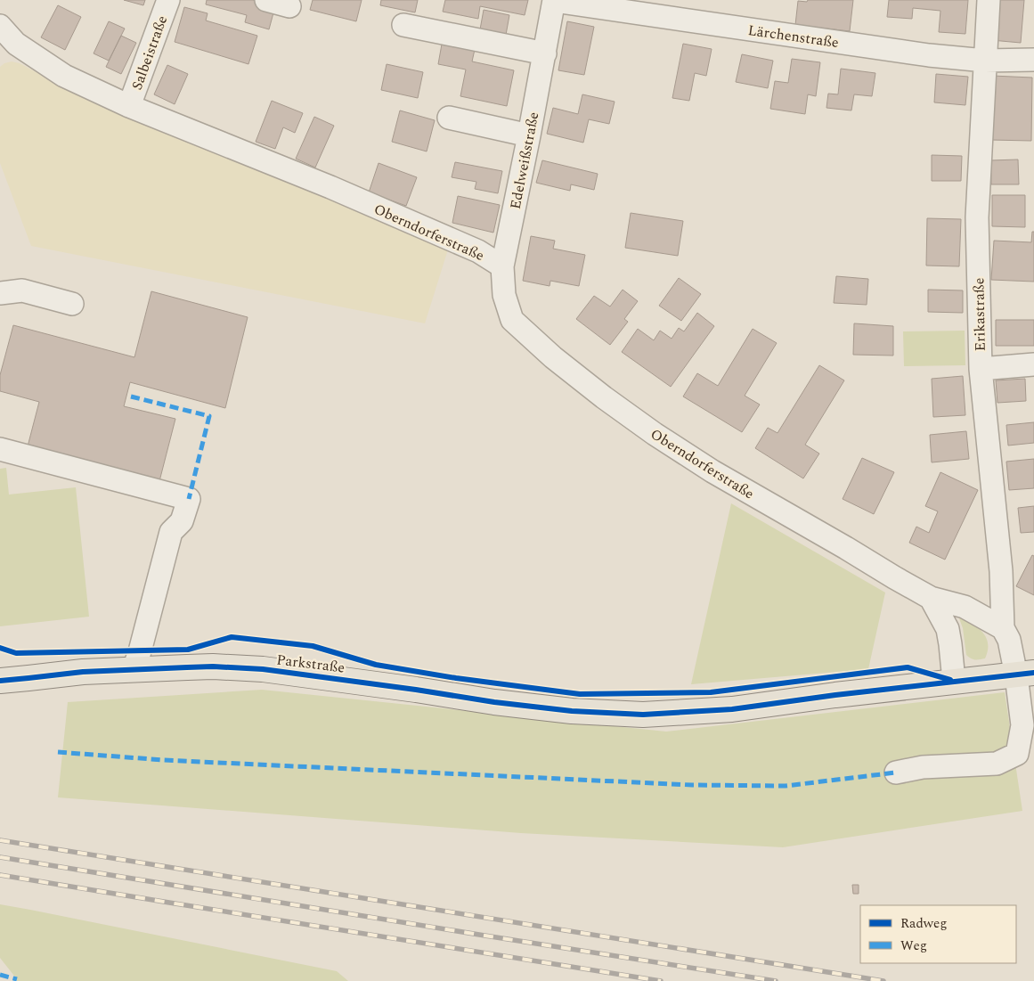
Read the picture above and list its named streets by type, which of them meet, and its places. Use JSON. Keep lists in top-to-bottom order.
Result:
{
  "streets": {
    "main road": ["Parkstraße"],
    "street": [
      "Lärchenstraße",
      "Salbeistraße",
      "Edelweißstraße",
      "Oberndorferstraße",
      "Erikastraße"
    ]
  },
  "crossings": [
    ["Lärchenstraße", "Edelweißstraße"],
    ["Lärchenstraße", "Erikastraße"],
    ["Salbeistraße", "Oberndorferstraße"],
    ["Edelweißstraße", "Oberndorferstraße"],
    ["Oberndorferstraße", "Erikastraße"]
  ],
  "legend": ["Radweg", "Weg"]
}
